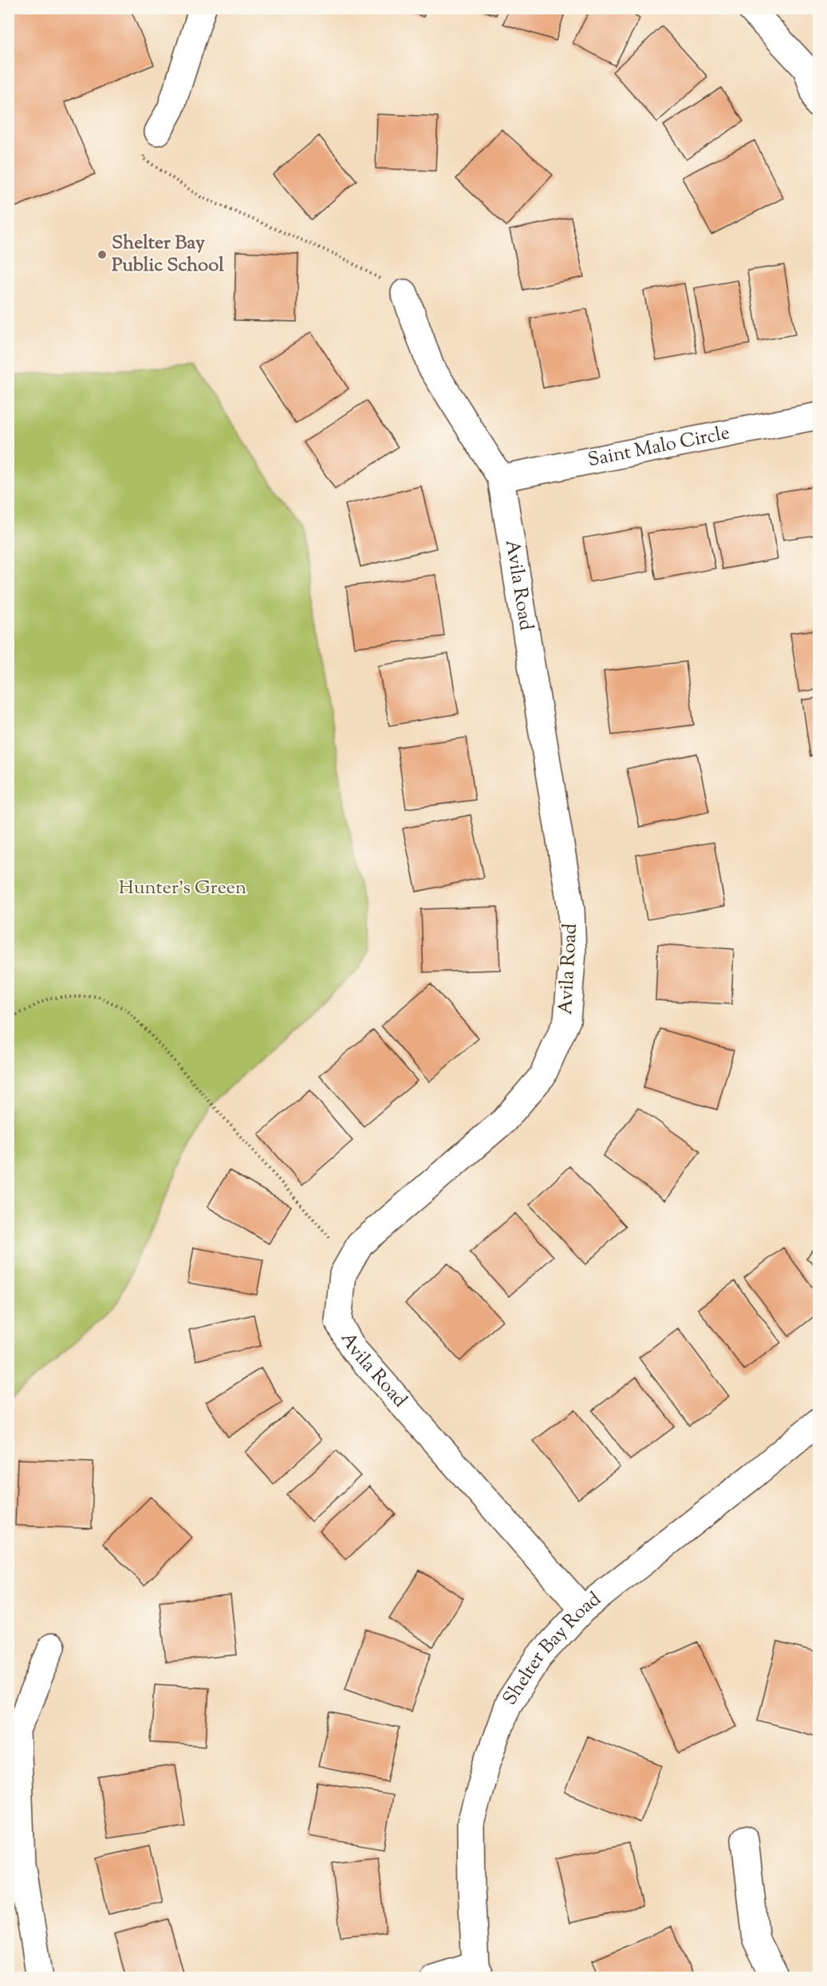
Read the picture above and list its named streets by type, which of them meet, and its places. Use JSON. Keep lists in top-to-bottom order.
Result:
{
  "streets": {
    "street": ["Saint Malo Circle", "Avila Road", "Shelter Bay Road"]
  },
  "crossings": [
    ["Saint Malo Circle", "Avila Road"],
    ["Avila Road", "Shelter Bay Road"]
  ],
  "parks": ["Hunter's Green"],
  "places": ["Shelter Bay Public School"]
}
